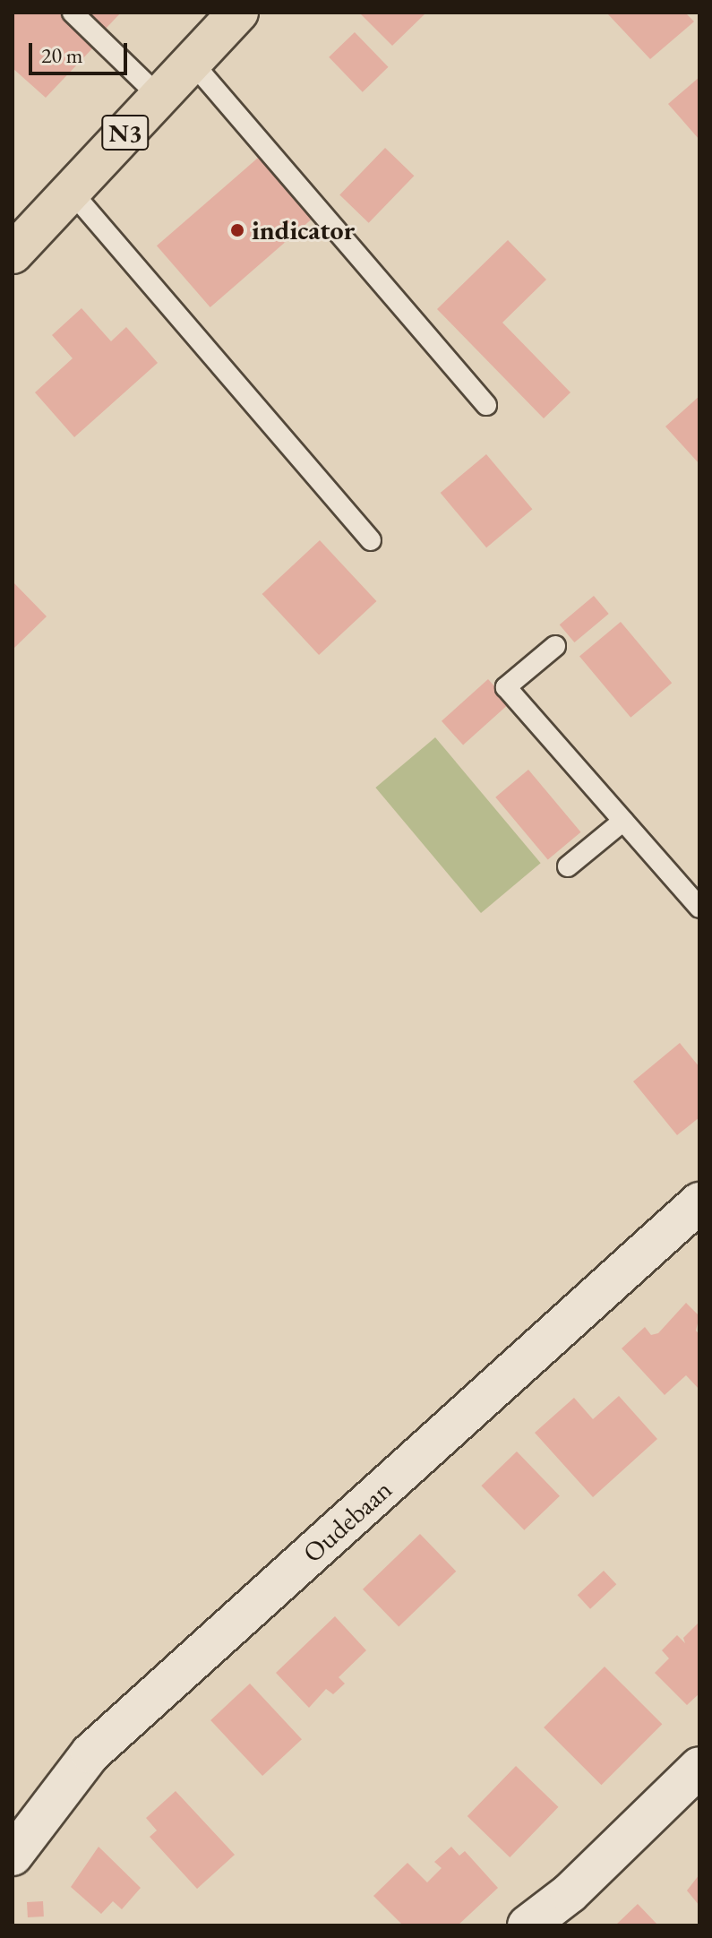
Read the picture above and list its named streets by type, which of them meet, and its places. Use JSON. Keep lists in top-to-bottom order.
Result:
{
  "streets": {
    "main road": ["N3"],
    "street": ["Oudebaan"]
  },
  "places": ["indicator"],
  "scale_bar": "20 m"
}
